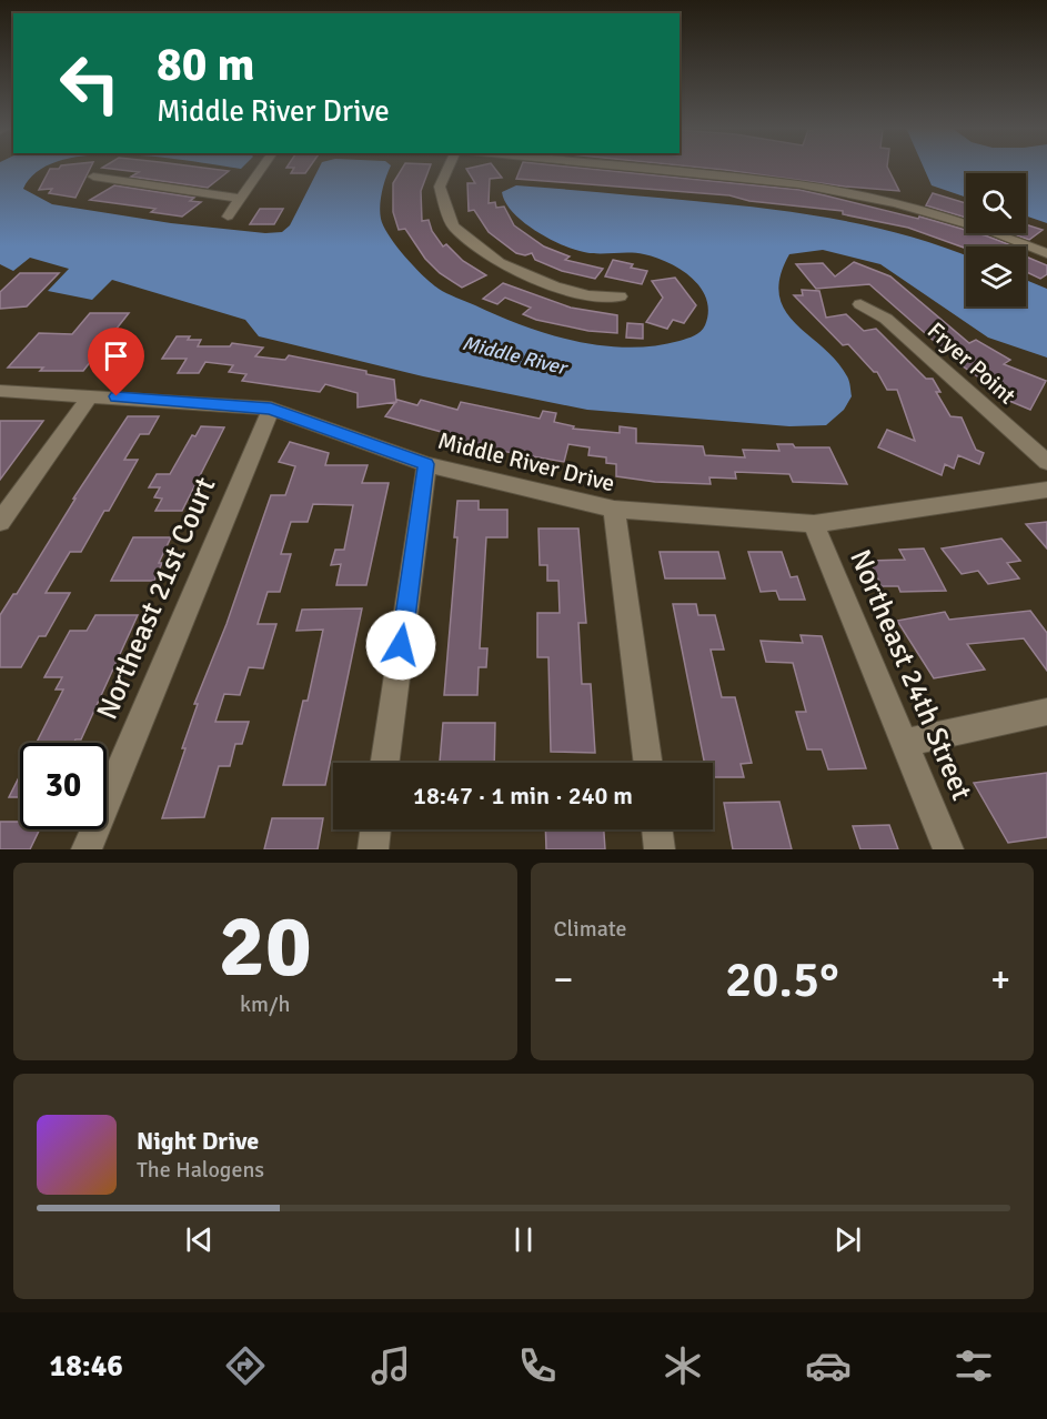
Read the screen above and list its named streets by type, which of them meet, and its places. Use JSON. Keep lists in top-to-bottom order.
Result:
{
  "streets": {
    "street": [
      "Fryer Point",
      "Middle River Drive",
      "Northeast 21st Court",
      "Northeast 24th Street"
    ]
  },
  "crossings": [
    ["Middle River Drive", "Northeast 21st Court"],
    ["Middle River Drive", "Northeast 24th Street"]
  ],
  "water": ["Middle River"],
  "page": {
    "turn": ["80 m", "Middle River Drive"],
    "limit": "30",
    "trip": "18:47 · 1 min · 240 m",
    "tile": [
      ["20", "km/h"],
      "Climate"
    ],
    "heat": ["−", "20.5°", "+"],
    "song": ["Night Drive", "The Halogens"],
    "tabs": "18:46"
  }
}
